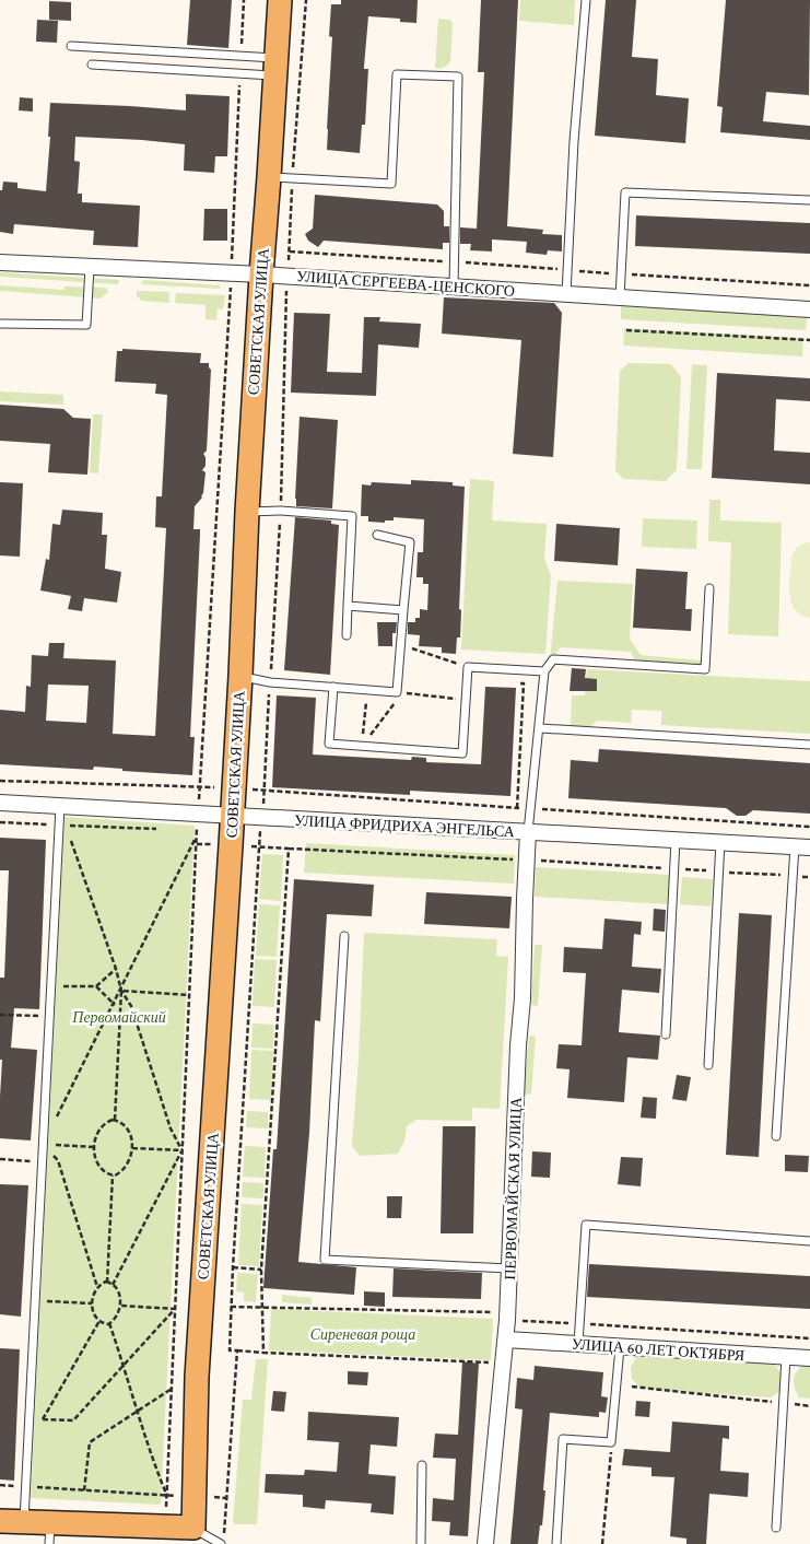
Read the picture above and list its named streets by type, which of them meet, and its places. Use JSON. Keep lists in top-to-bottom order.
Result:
{
  "streets": {
    "main road": ["СОВЕТСКАЯ УЛИЦА"],
    "street": [
      "УЛИЦА СЕРГЕЕВА-ЦЕНСКОГО",
      "УЛИЦА ФРИДРИХА ЭНГЕЛЬСА",
      "ПЕРВОМАЙСКАЯ УЛИЦА",
      "УЛИЦА 60 ЛЕТ ОКТЯБРЯ"
    ]
  },
  "crossings": [
    ["УЛИЦА СЕРГЕЕВА-ЦЕНСКОГО", "СОВЕТСКАЯ УЛИЦА"],
    ["СОВЕТСКАЯ УЛИЦА", "УЛИЦА ФРИДРИХА ЭНГЕЛЬСА"],
    ["УЛИЦА ФРИДРИХА ЭНГЕЛЬСА", "ПЕРВОМАЙСКАЯ УЛИЦА"],
    ["ПЕРВОМАЙСКАЯ УЛИЦА", "УЛИЦА 60 ЛЕТ ОКТЯБРЯ"]
  ],
  "parks": ["Первомайский", "Сиреневая роща"]
}
